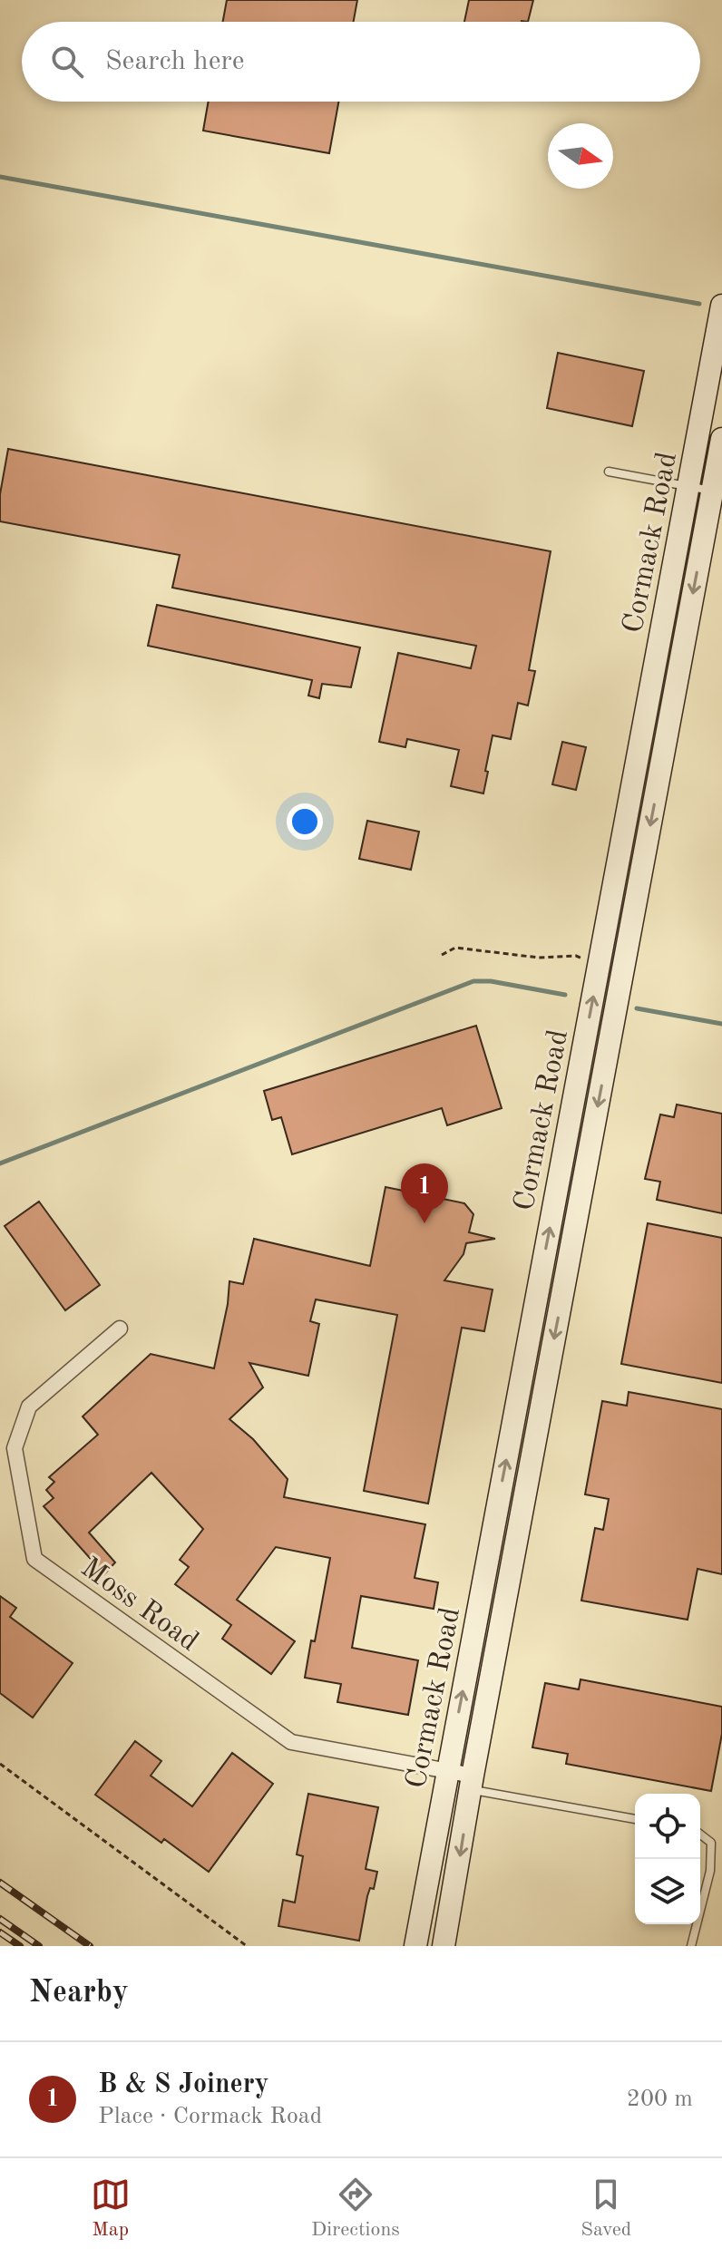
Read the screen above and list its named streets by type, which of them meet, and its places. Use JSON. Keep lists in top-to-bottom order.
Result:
{
  "streets": {
    "street": ["Cormack Road", "Moss Road"]
  },
  "crossings": [
    ["Cormack Road", "Moss Road"]
  ],
  "north": "right",
  "page": {
    "search": "Search here",
    "pins": "1",
    "heading": "Nearby",
    "list": [
      {
        "mark": "1",
        "name": "B & S Joinery",
        "note": "Place · Cormack Road",
        "value": "200 m"
      }
    ],
    "nav": ["Map", "Directions", "Saved"]
  }
}
